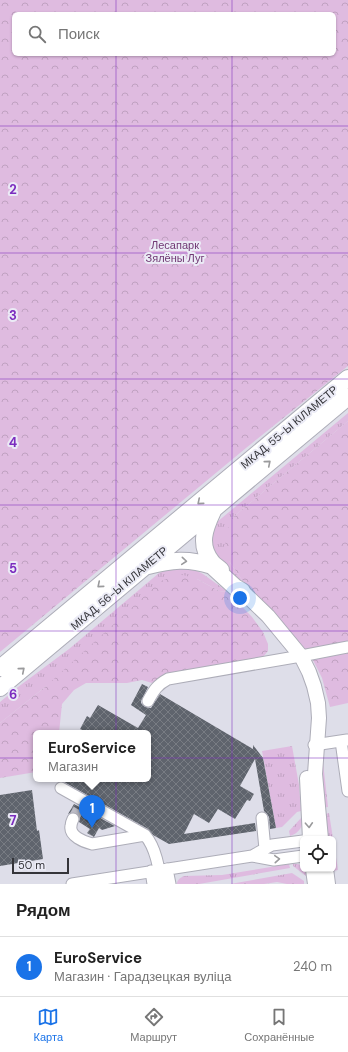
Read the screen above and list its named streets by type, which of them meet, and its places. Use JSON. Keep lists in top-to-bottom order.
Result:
{
  "streets": {
    "highway": ["МКАД, 55-Ы КІЛАМЕТР", "МКАД, 56-Ы КІЛАМЕТР"]
  },
  "crossings": [
    ["МКАД, 55-Ы КІЛАМЕТР", "МКАД, 56-Ы КІЛАМЕТР"]
  ],
  "parks": ["Лесапарк Зялёны Луг"],
  "scale_bar": "50 m",
  "page": {
    "search": "Поиск",
    "popup": ["EuroService", "Магазин"],
    "pins": "1",
    "scale": "50 m",
    "heading": "Рядом",
    "list": [
      {
        "mark": "1",
        "name": "EuroService",
        "note": "Магазин · Гарадзецкая вуліца",
        "value": "240 m"
      }
    ],
    "nav": ["Карта", "Маршрут", "Сохранённые"]
  },
  "grid": {
    "rows": [
      "2",
      "3",
      "4",
      "5",
      "6",
      "7"
    ]
  }
}
